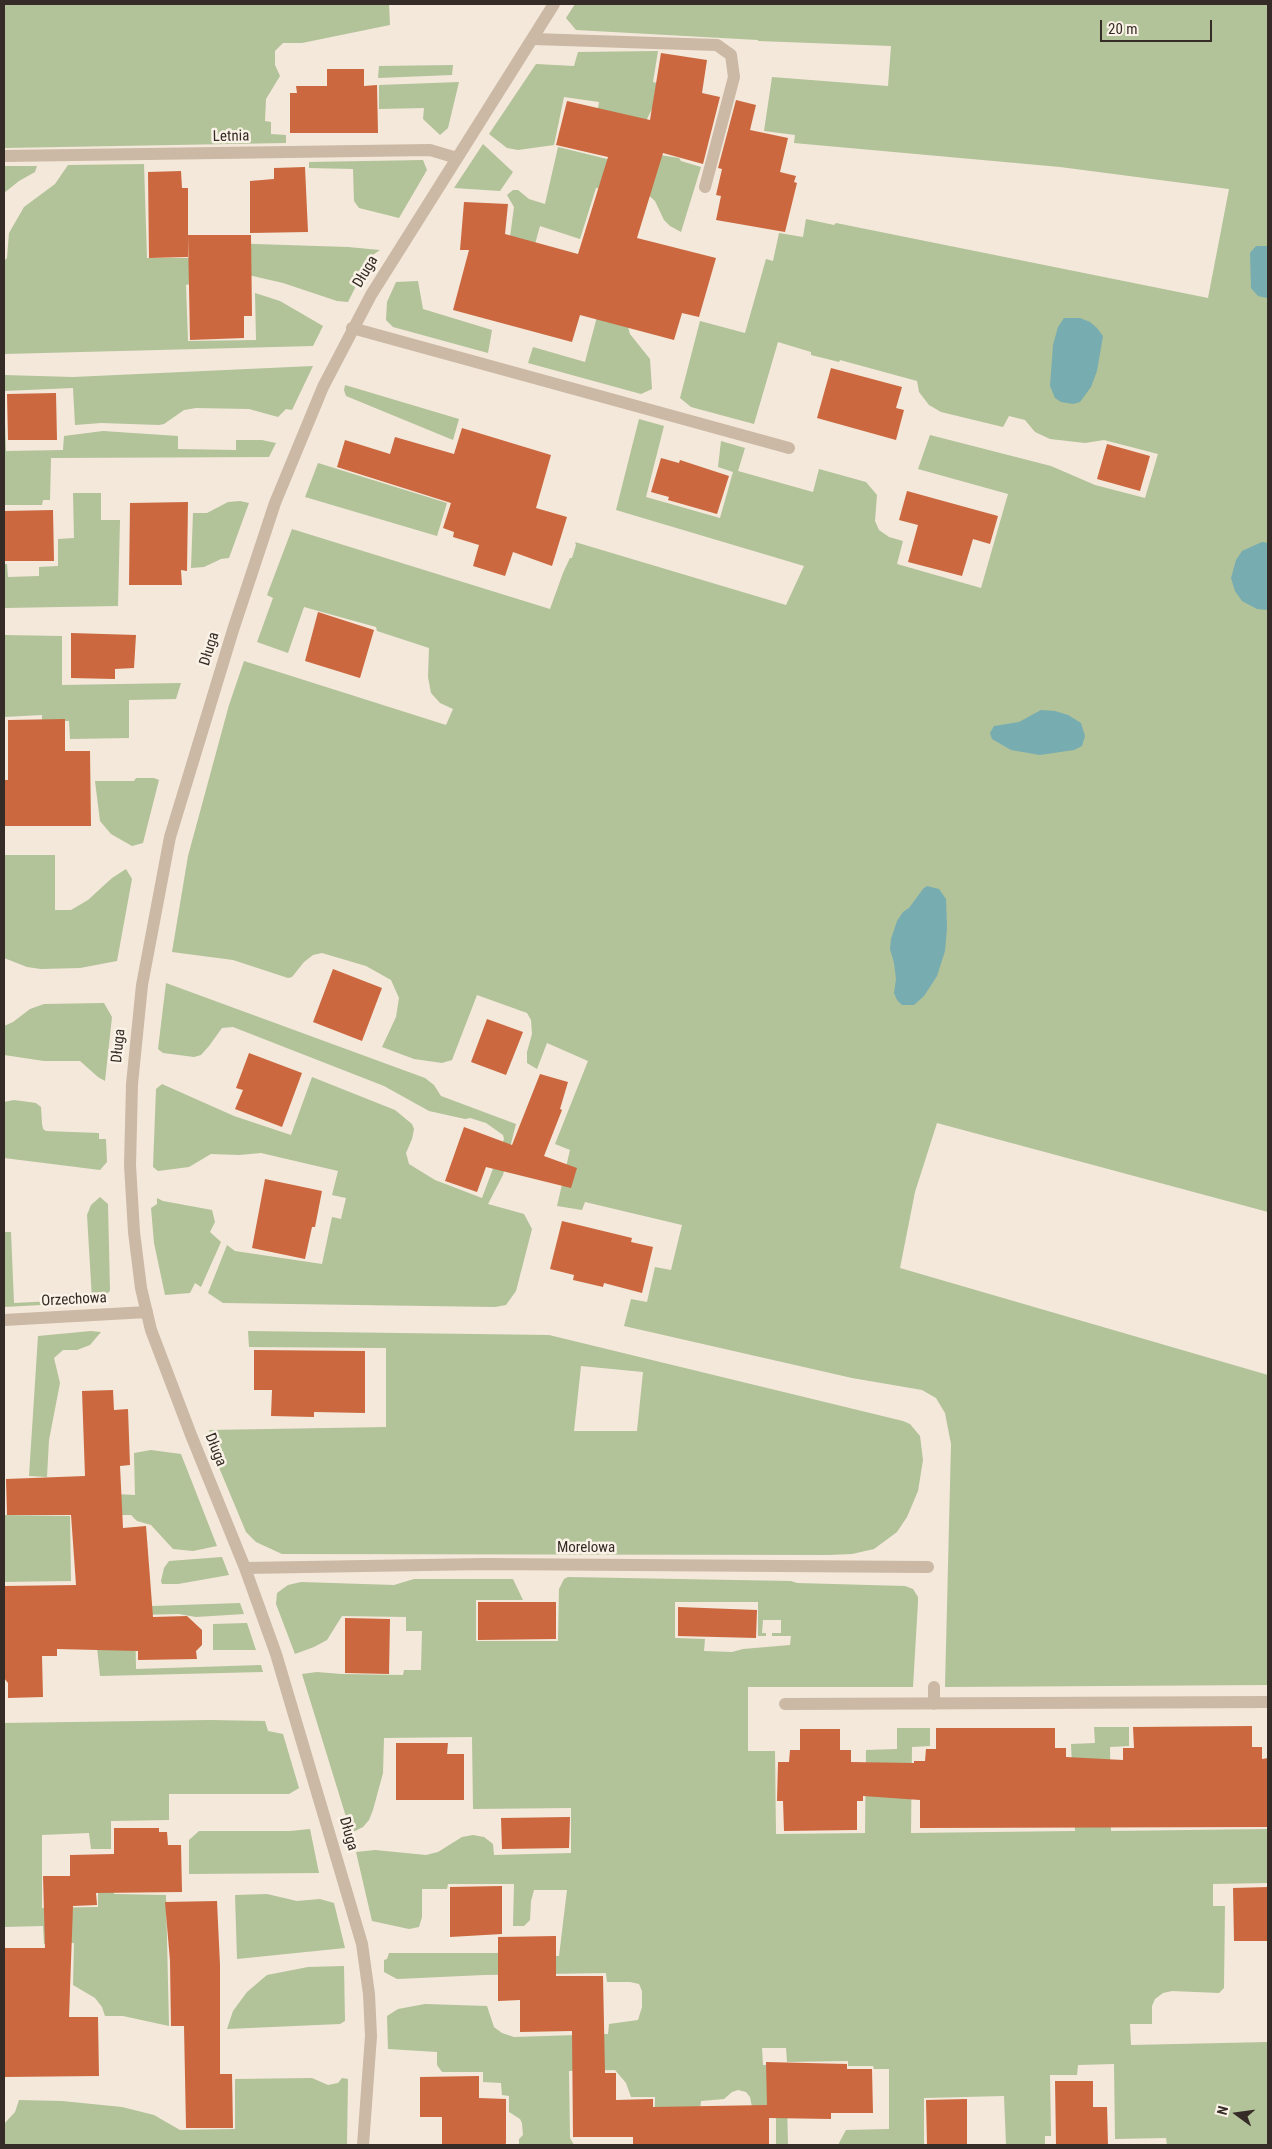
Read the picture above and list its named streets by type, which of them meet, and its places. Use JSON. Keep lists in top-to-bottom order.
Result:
{
  "streets": {
    "street": [
      "Letnia",
      "Długa",
      "Orzechowa",
      "Morelowa"
    ]
  },
  "crossings": [
    ["Letnia", "Długa"],
    ["Długa", "Orzechowa"],
    ["Długa", "Morelowa"]
  ],
  "scale_bar": "20 m",
  "north": "left"
}
